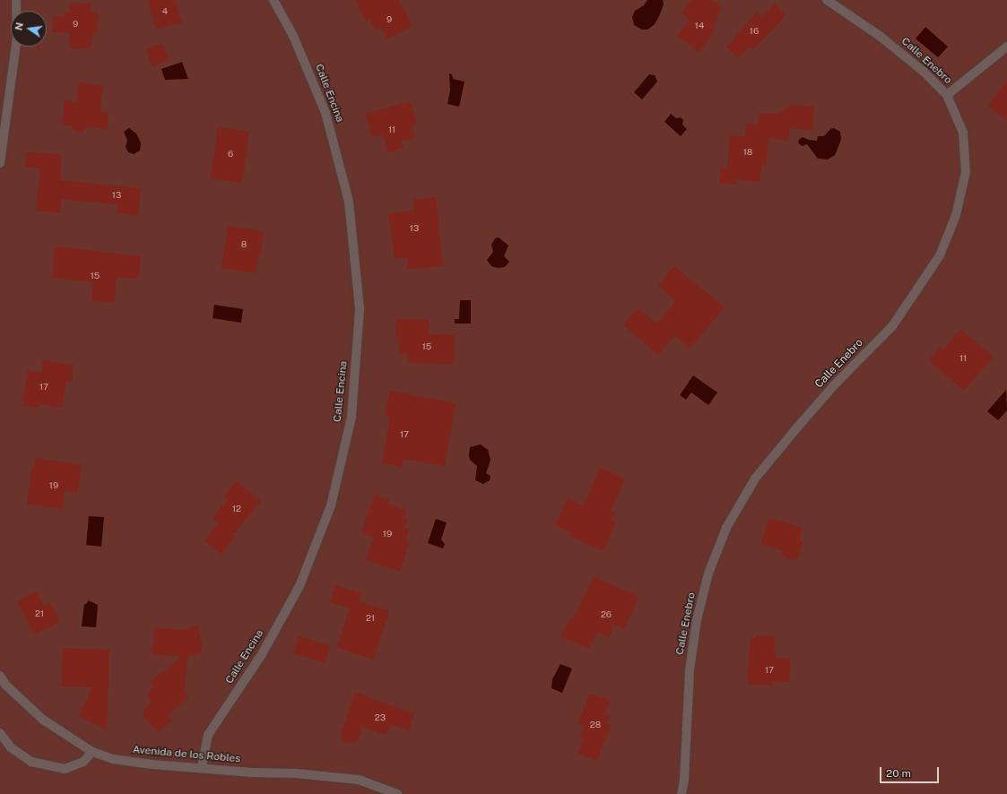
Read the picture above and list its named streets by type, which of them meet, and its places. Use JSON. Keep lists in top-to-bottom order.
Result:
{
  "streets": {
    "street": ["Calle Enebro", "Calle Encina", "Avenida de los Robles"]
  },
  "crossings": [
    ["Calle Encina", "Avenida de los Robles"]
  ],
  "house_numbers": [
    "4",
    "9",
    "9",
    "14",
    "16",
    "11",
    "18",
    "6",
    "13",
    "13",
    "8",
    "15",
    "15",
    "11",
    "17",
    "17",
    "19",
    "12",
    "19",
    "21",
    "26",
    "21",
    "17",
    "23",
    "28"
  ],
  "scale_bar": "20 m",
  "north": "left"
}
